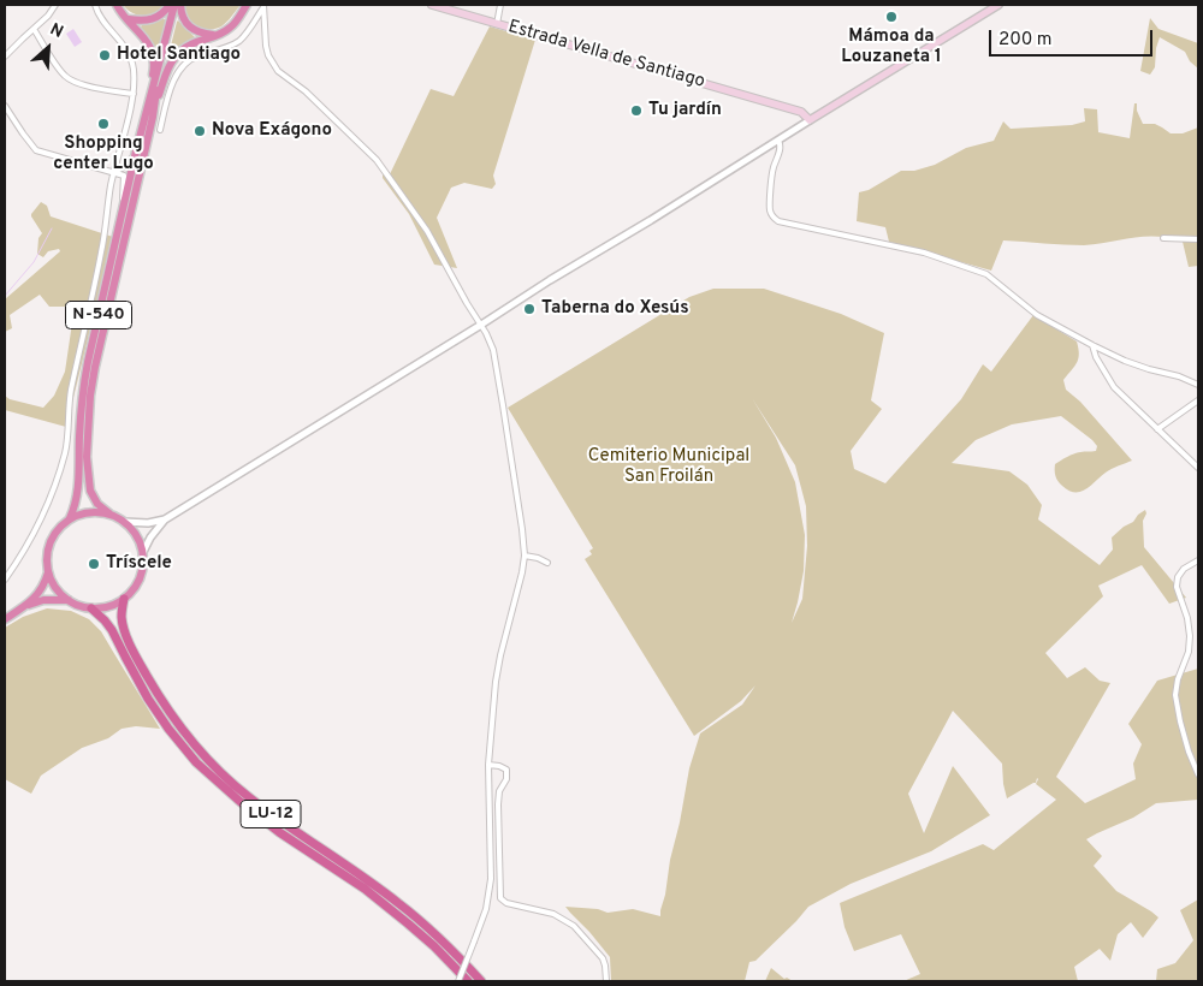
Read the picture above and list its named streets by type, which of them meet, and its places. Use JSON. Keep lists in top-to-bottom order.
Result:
{
  "streets": {
    "highway": ["N-540", "LU-12"],
    "main road": ["Estrada Vella de Santiago"]
  },
  "crossings": [
    ["N-540", "LU-12"]
  ],
  "parks": ["Cemiterio Municipal San Froilán"],
  "places": [
    "Mámoa da Louzaneta 1",
    "Hotel Santiago",
    "Tu jardín",
    "Shopping center Lugo",
    "Nova Exágono",
    "Taberna do Xesús",
    "Tríscele"
  ],
  "scale_bar": "200 m",
  "north": "top right"
}
